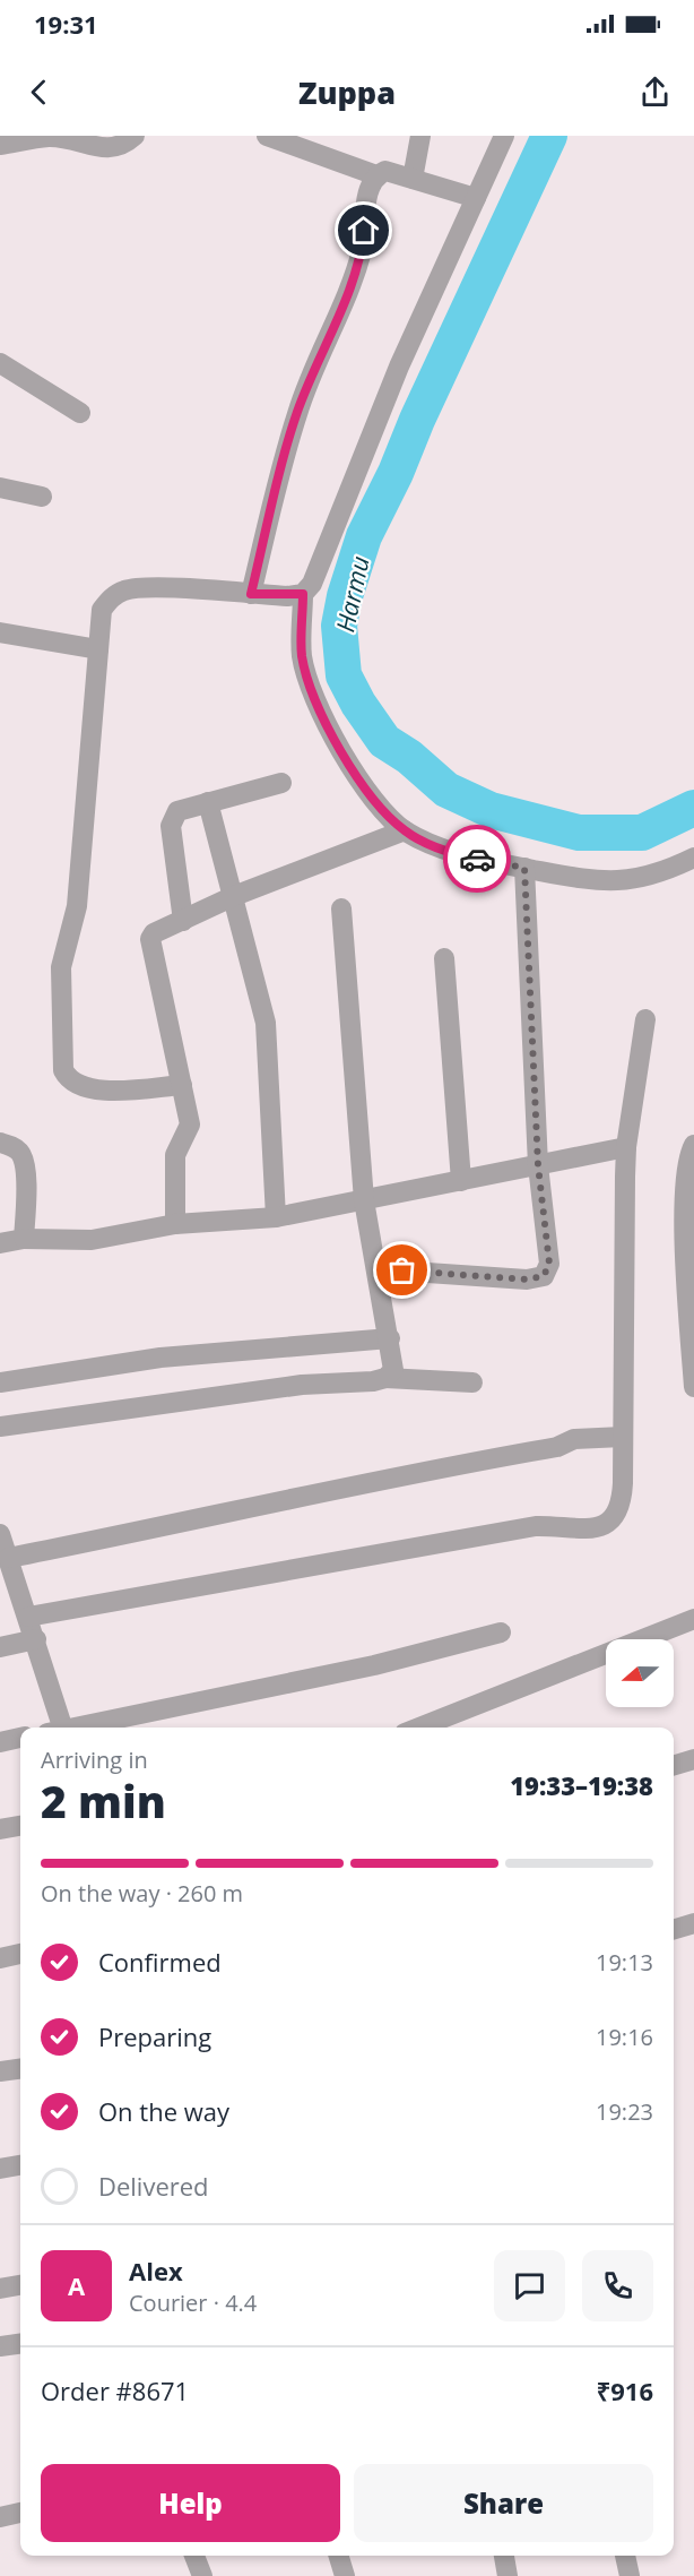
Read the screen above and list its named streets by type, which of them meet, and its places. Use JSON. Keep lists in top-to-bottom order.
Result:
{
  "water": ["Harmu"],
  "north": "left",
  "page": {
    "status": "19:31",
    "header": "Zuppa",
    "heading": ["2 min", "Arriving in", "19:33–19:38"],
    "panel": [
      "Alex",
      "Courier · 4.4",
      "Order #8671",
      "₹916"
    ],
    "bar": "On the way · 260 m",
    "list": [
      ["Confirmed", "19:13"],
      ["Preparing", "19:16"],
      ["On the way", "19:23"],
      "Delivered"
    ],
    "round": "A",
    "buttons": ["Help", "Share"]
  }
}
